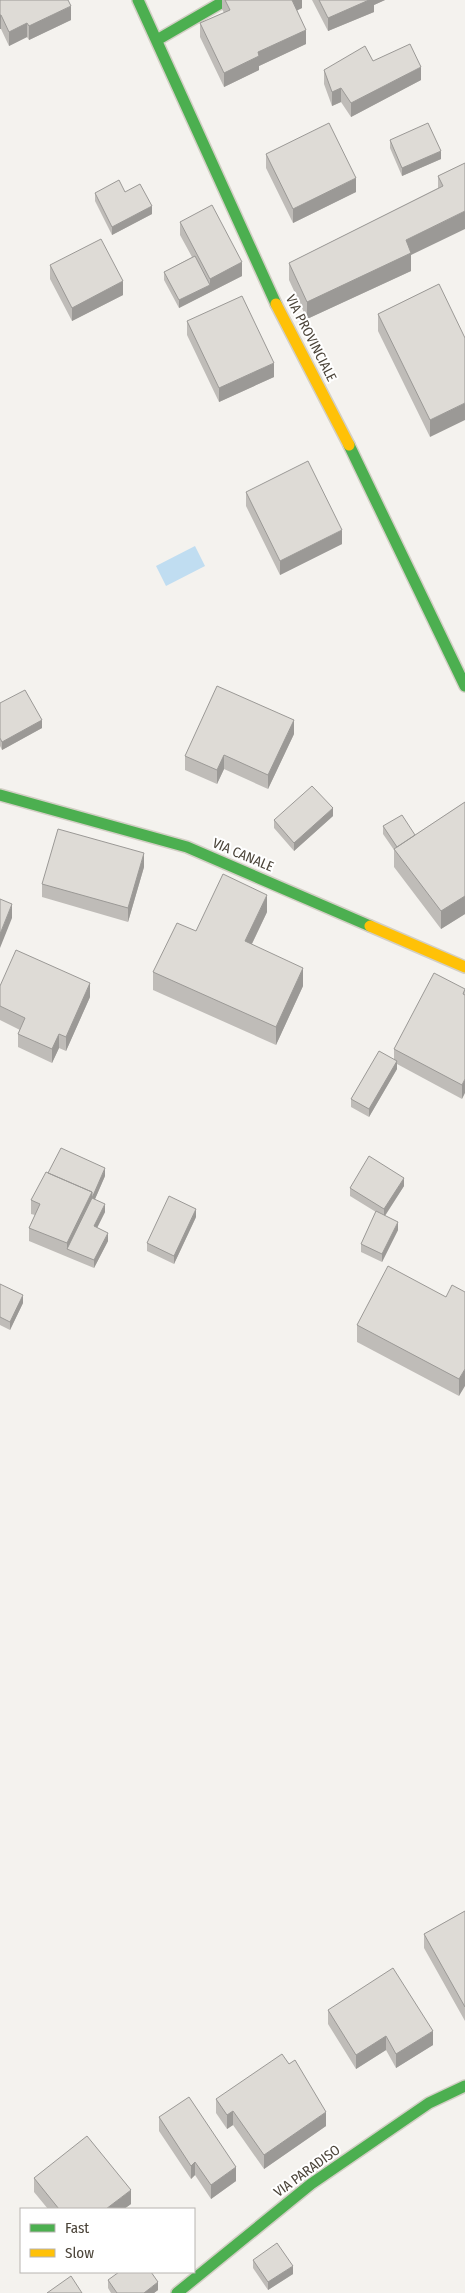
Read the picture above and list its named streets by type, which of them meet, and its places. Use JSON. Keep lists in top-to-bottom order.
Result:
{
  "streets": {
    "street": ["VIA PROVINCIALE", "VIA CANALE", "VIA PARADISO"]
  },
  "legend": ["Fast", "Slow"]
}
